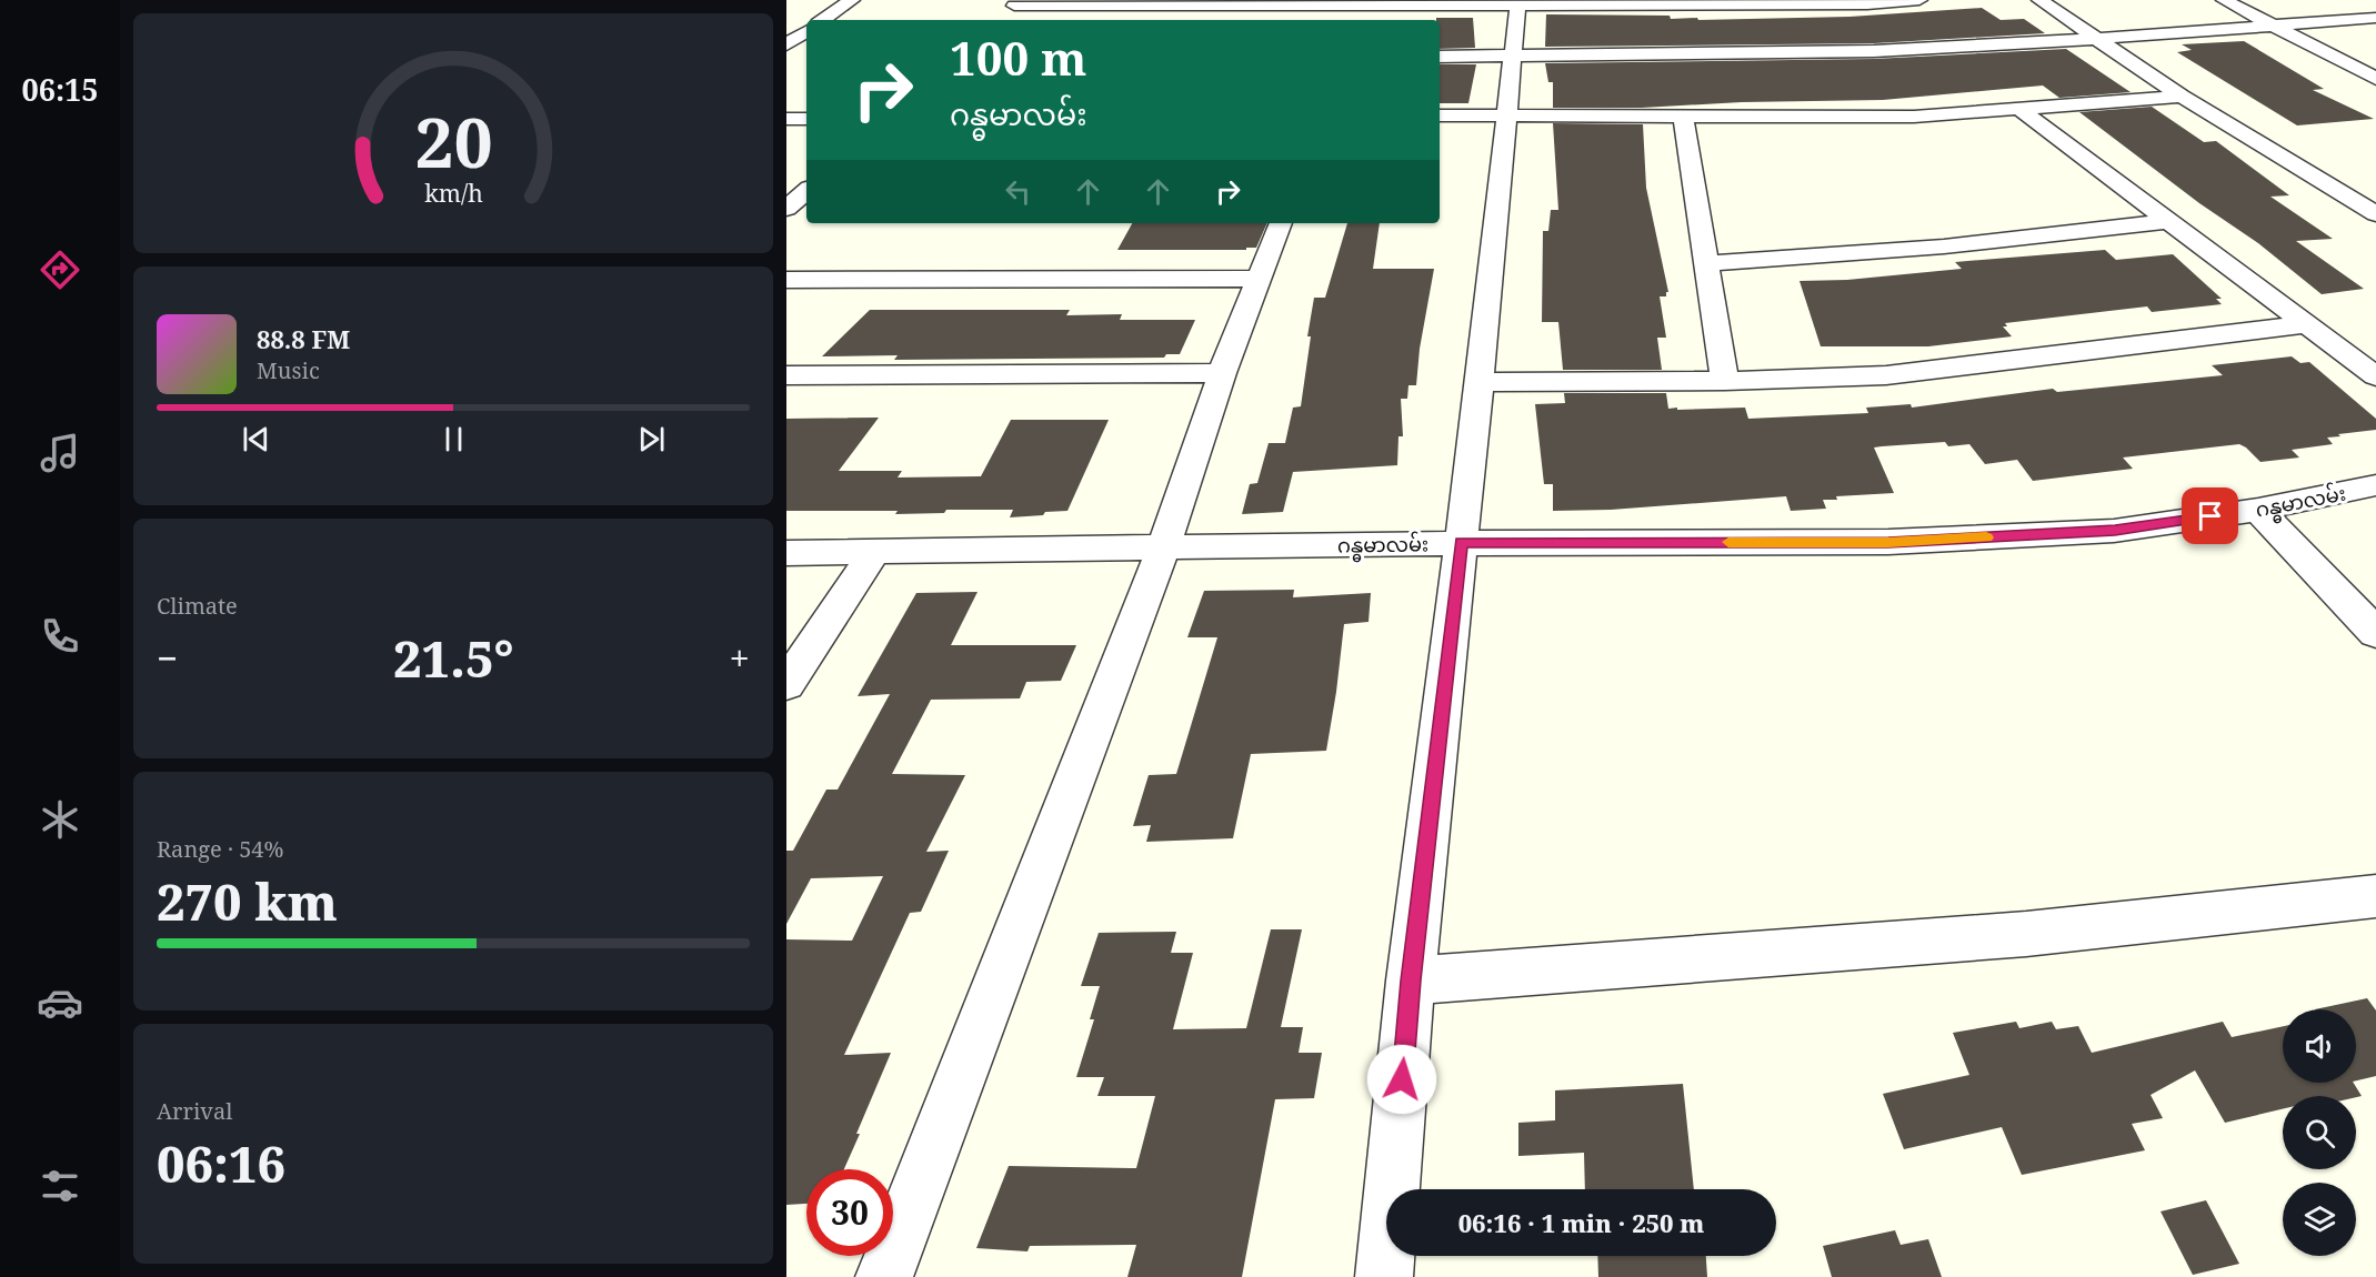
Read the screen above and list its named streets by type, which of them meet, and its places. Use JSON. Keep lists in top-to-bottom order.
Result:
{
  "streets": {
    "street": ["ဂန္ဓမာလမ်း"]
  },
  "page": {
    "tabs": "06:15",
    "turn": ["100 m", "ဂန္ဓမာလမ်း"],
    "song": ["88.8 FM", "Music"],
    "tile": [
      "Climate",
      ["Range · 54%", "270 km"],
      ["Arrival", "06:16"]
    ],
    "heat": ["−", "21.5°", "+"],
    "limit": "30",
    "trip": "06:16 · 1 min · 250 m",
    "gauge": ["20", "km/h"]
  }
}
